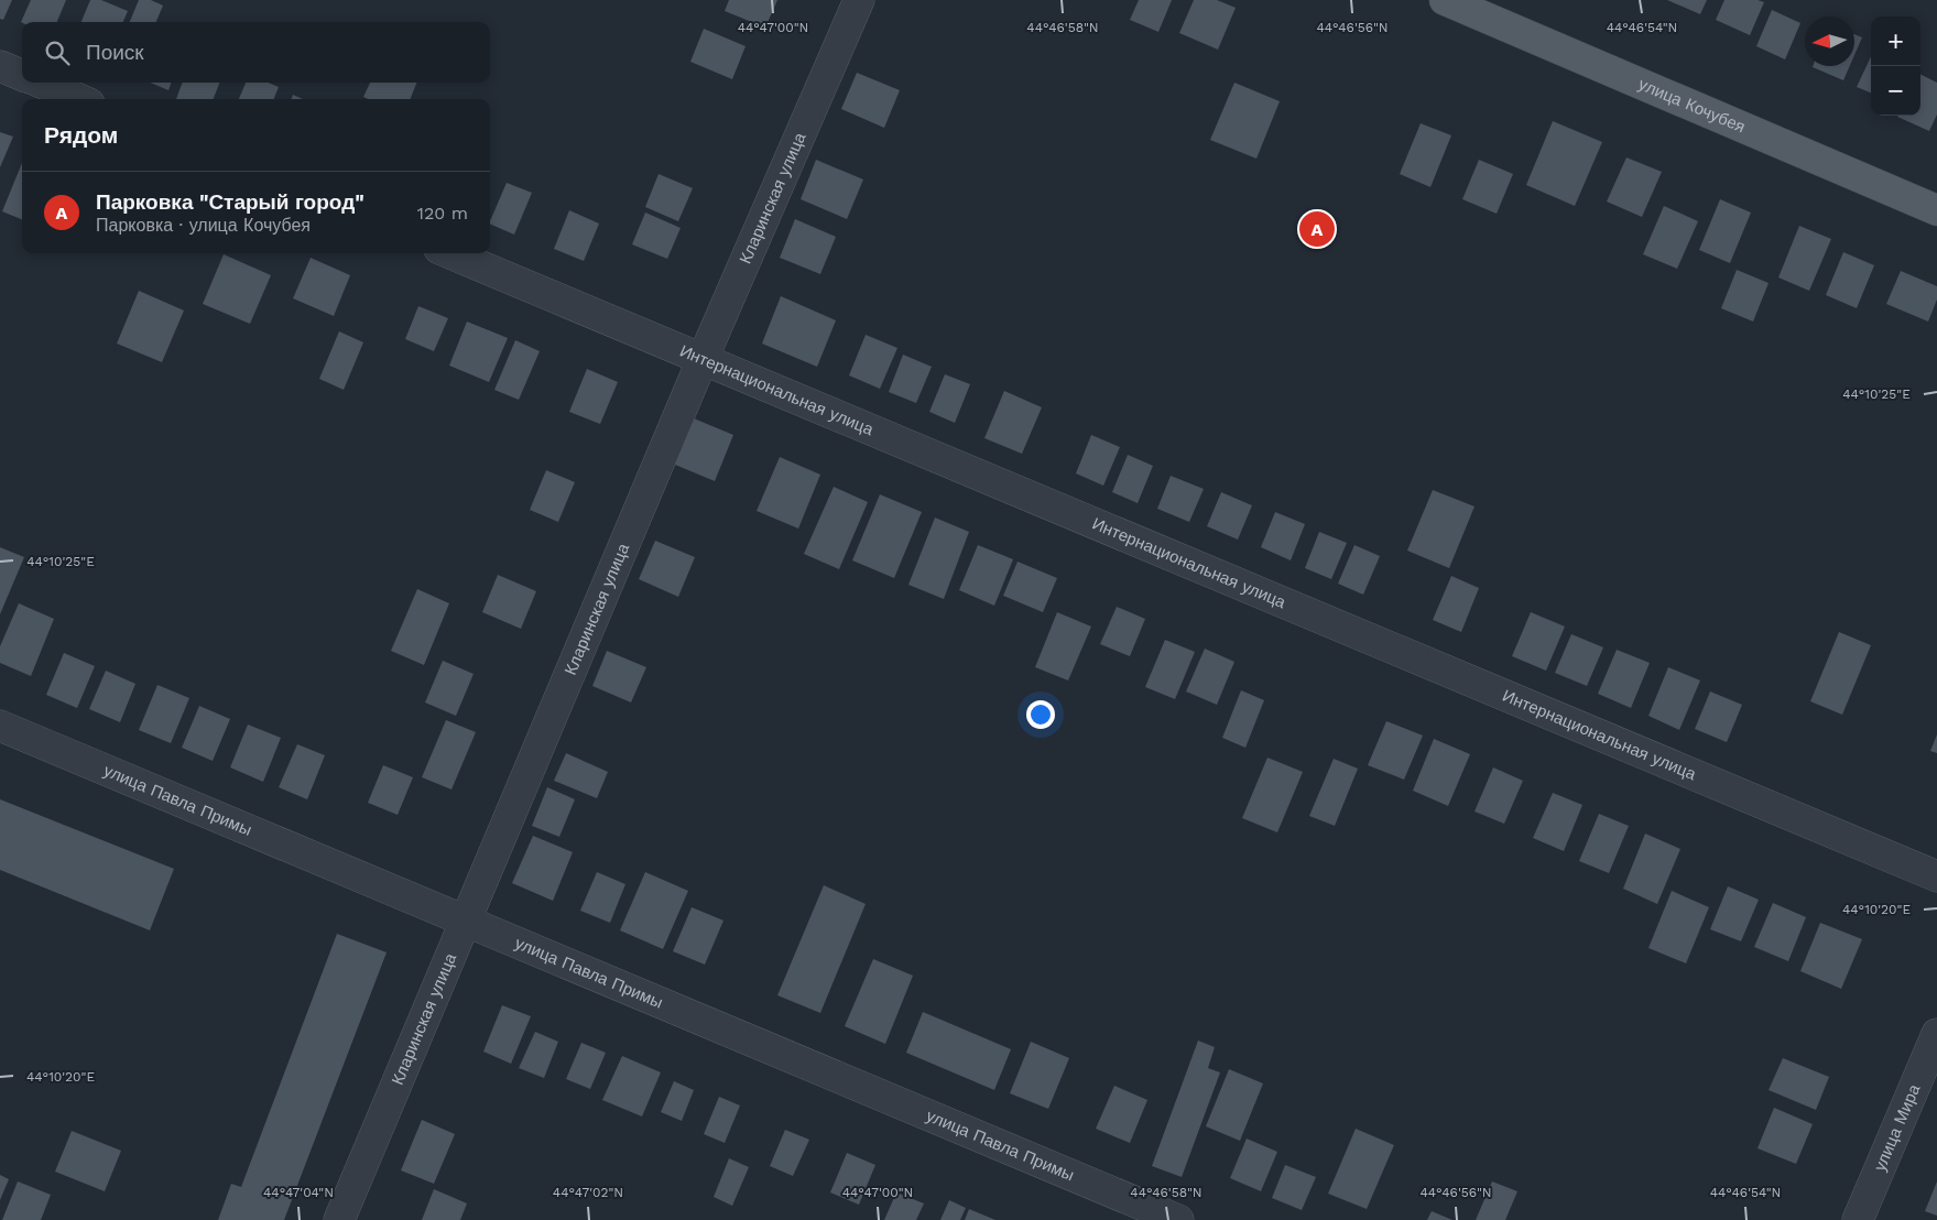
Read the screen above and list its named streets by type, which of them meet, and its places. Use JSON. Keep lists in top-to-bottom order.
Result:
{
  "streets": {
    "main road": ["улица Кочубея"],
    "street": [
      "Кларинская улица",
      "Интернациональная улица",
      "улица Павла Примы",
      "улица Мира"
    ]
  },
  "crossings": [
    ["Кларинская улица", "Интернациональная улица"],
    ["Кларинская улица", "улица Павла Примы"]
  ],
  "north": "left",
  "page": {
    "map_buttons": ["+", "−"],
    "search": "Поиск",
    "heading": "Рядом",
    "list": [
      {
        "mark": "A",
        "name": "Парковка \"Старый город\"",
        "note": "Парковка · улица Кочубея",
        "value": "120 m"
      }
    ],
    "pins": "A"
  },
  "coordinates": [
    "44°47'00\"N",
    "44°46'58\"N",
    "44°46'56\"N",
    "44°46'54\"N",
    "44°10'25\"E",
    "44°10'20\"E",
    "44°47'04\"N",
    "44°47'02\"N"
  ]
}
